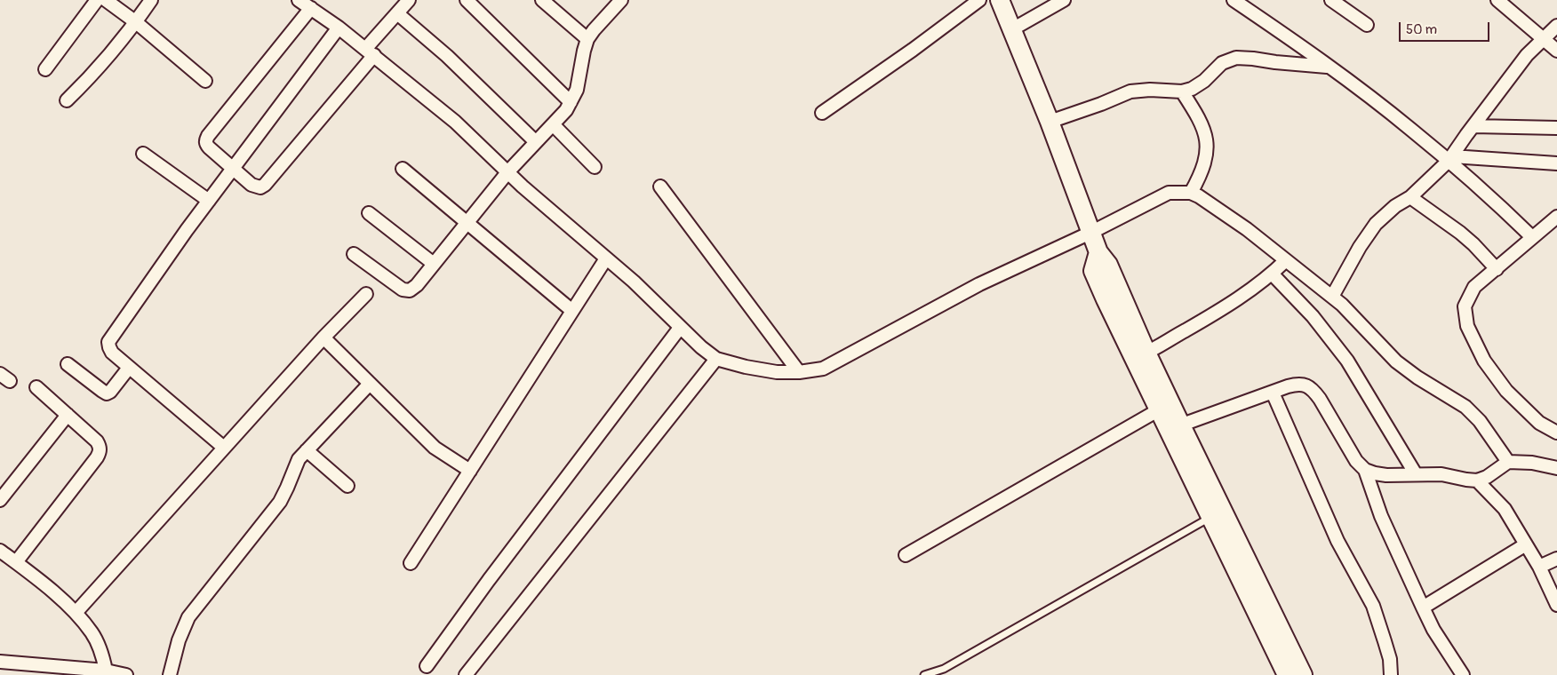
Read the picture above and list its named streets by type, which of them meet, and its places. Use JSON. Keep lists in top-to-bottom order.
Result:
{
  "scale_bar": "50 m"
}
